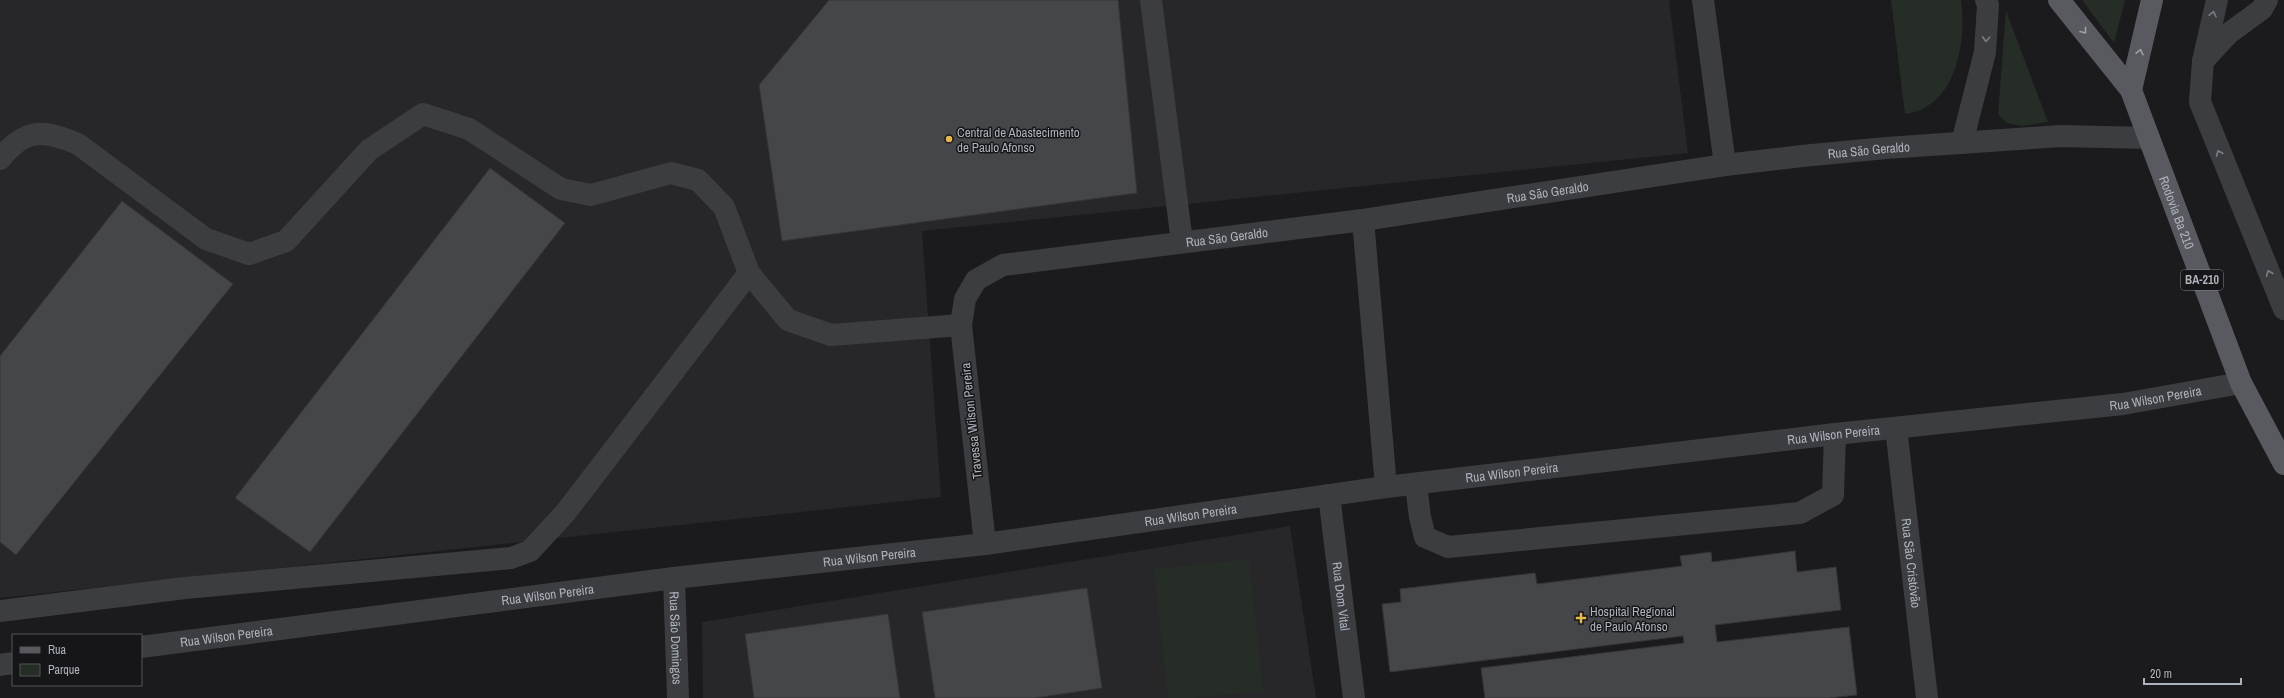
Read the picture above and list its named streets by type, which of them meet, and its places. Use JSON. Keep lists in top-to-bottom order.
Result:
{
  "streets": {
    "main road": ["Rodovia Ba 210", "BA-210"],
    "street": [
      "Rua São Geraldo",
      "Rua Wilson Pereira",
      "Travessa Wilson Pereira",
      "Rua São Cristóvão",
      "Rua Dom Vital",
      "Rua São Domingos"
    ]
  },
  "crossings": [
    ["Rua São Geraldo", "Rodovia Ba 210"],
    ["Rua São Geraldo", "Travessa Wilson Pereira"],
    ["Rodovia Ba 210", "BA-210"],
    ["Rodovia Ba 210", "Rua Wilson Pereira"],
    ["Rua Wilson Pereira", "Travessa Wilson Pereira"],
    ["Rua Wilson Pereira", "Rua São Cristóvão"],
    ["Rua Wilson Pereira", "Rua Dom Vital"],
    ["Rua Wilson Pereira", "Rua São Domingos"]
  ],
  "places": {
    "other": ["Central de Abastecimento de Paulo Afonso"],
    "health": ["Hospital Regional de Paulo Afonso"]
  },
  "legend": ["Rua", "Parque"],
  "scale_bar": "20 m"
}
